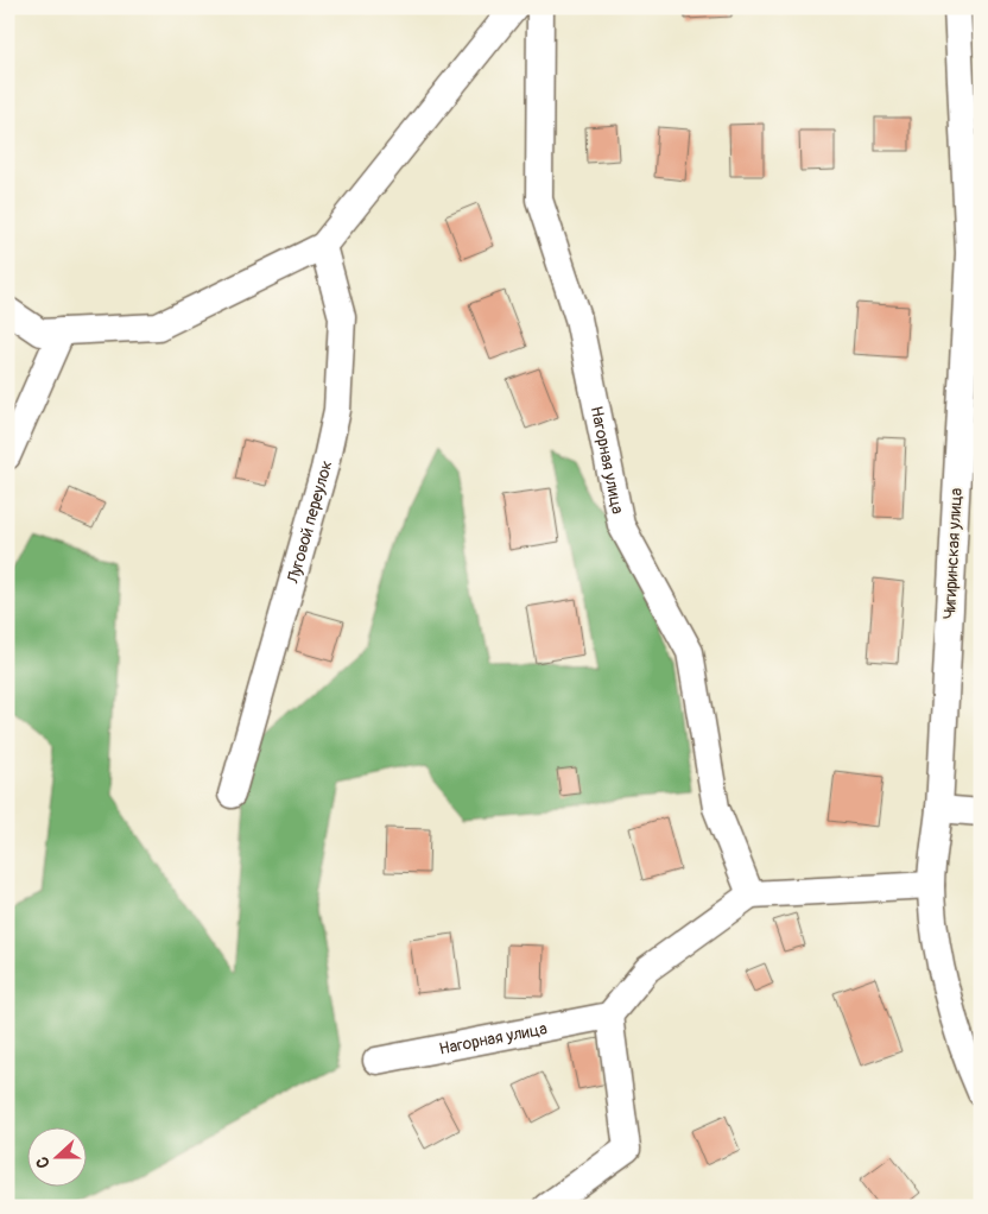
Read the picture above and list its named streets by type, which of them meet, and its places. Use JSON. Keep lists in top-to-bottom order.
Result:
{
  "streets": {
    "street": ["Нагорная улица", "Луговой переулок", "Чигиринская улица"]
  },
  "north": "left"
}
